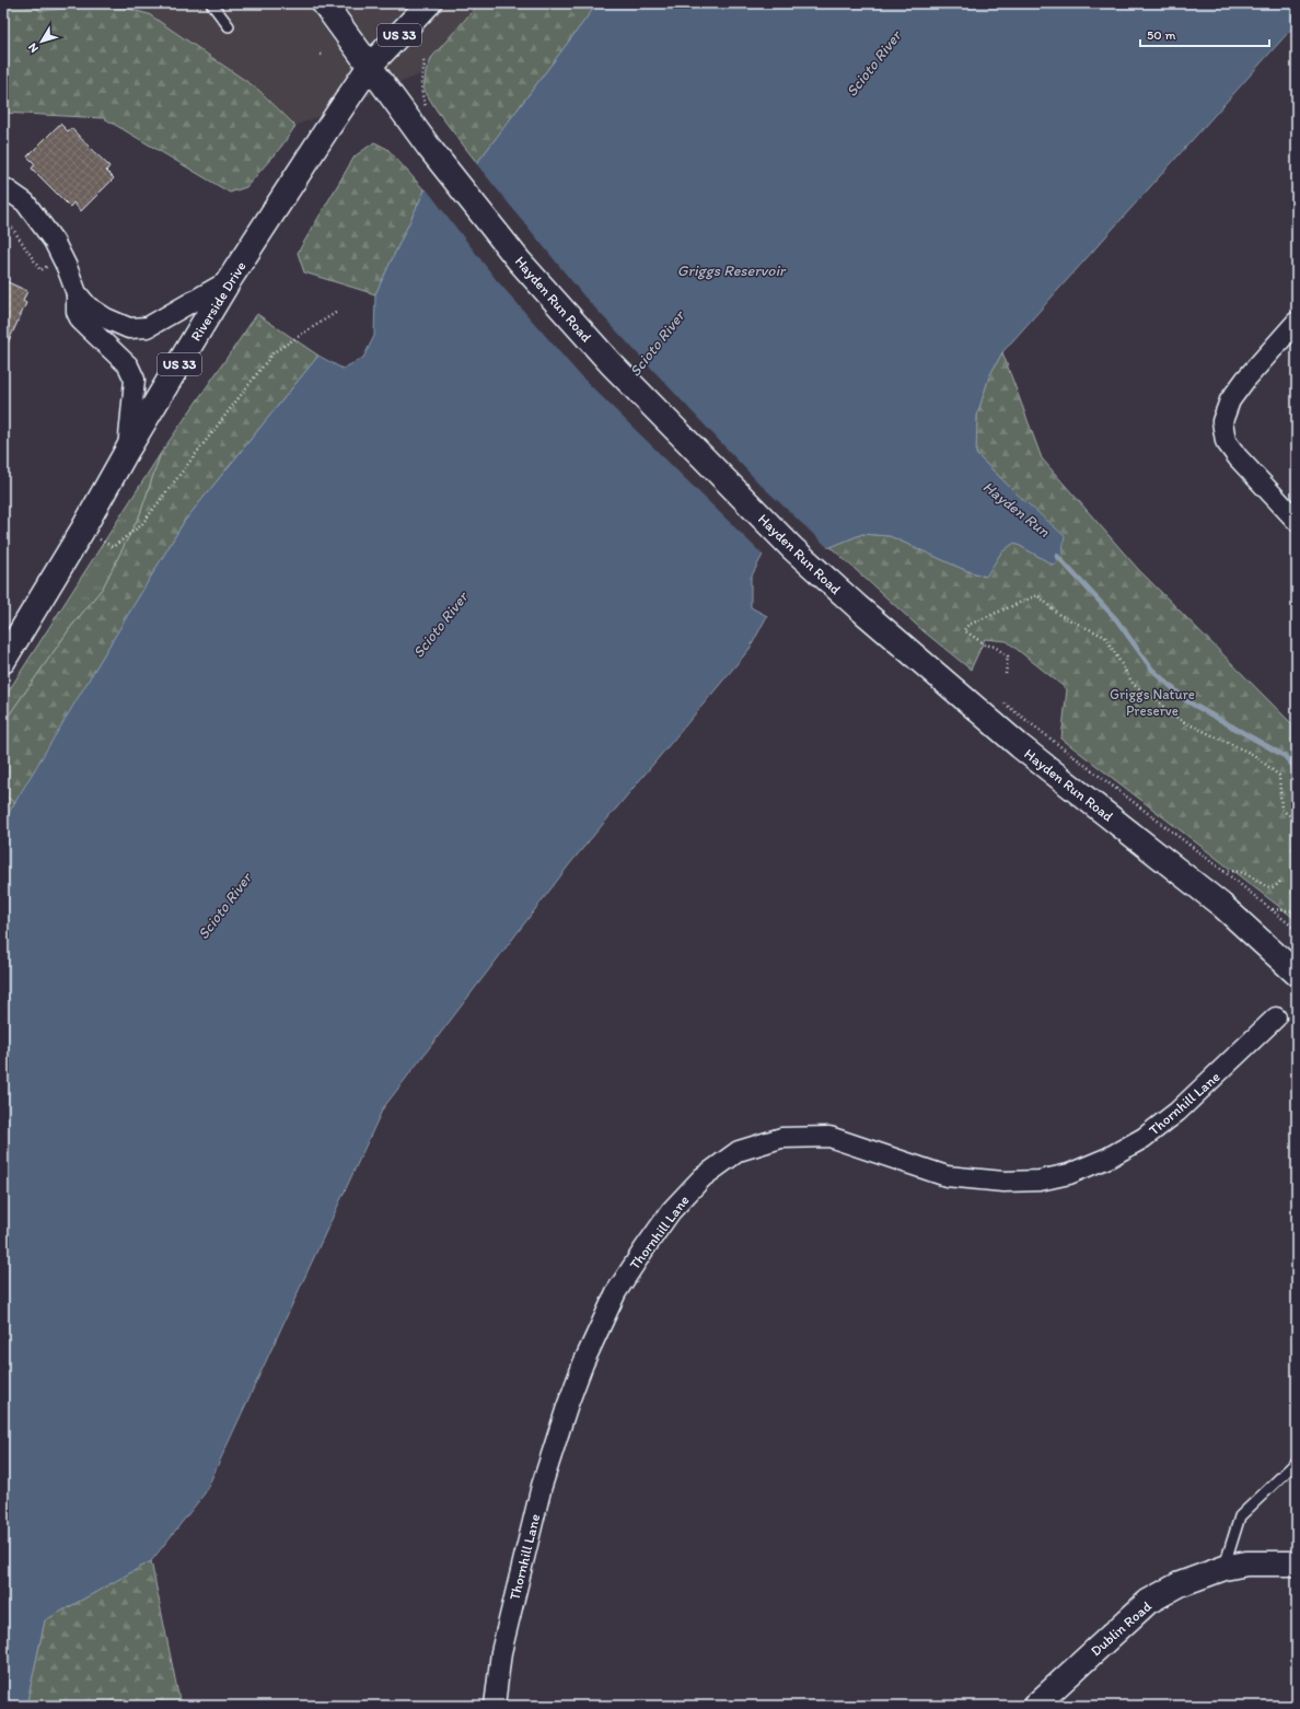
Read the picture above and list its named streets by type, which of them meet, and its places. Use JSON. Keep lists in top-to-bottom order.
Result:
{
  "streets": {
    "main road": [
      "US 33",
      "Hayden Run Road",
      "Riverside Drive",
      "Dublin Road"
    ],
    "street": ["Thornhill Lane"]
  },
  "crossings": [
    ["Hayden Run Road", "Riverside Drive"]
  ],
  "water": ["Scioto River", "Griggs Reservoir", "Hayden Run"],
  "parks": ["Griggs Nature Preserve"],
  "scale_bar": "50 m",
  "north": "bottom left"
}
